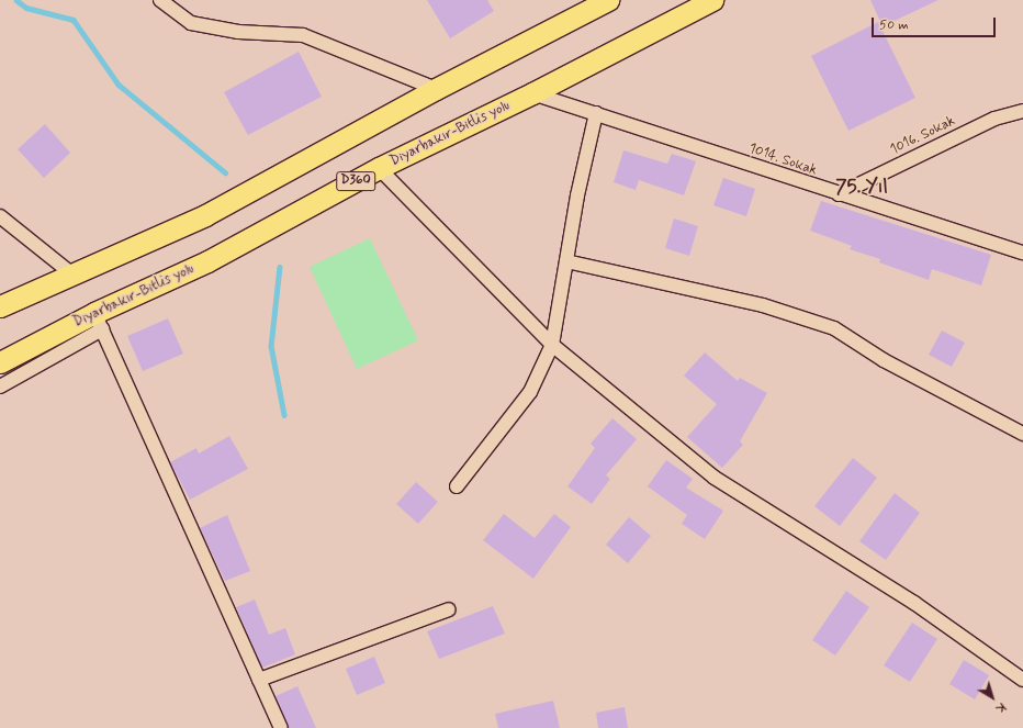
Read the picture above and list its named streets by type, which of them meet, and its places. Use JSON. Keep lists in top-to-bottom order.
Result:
{
  "streets": {
    "highway": ["Diyarbakır-Bitlis yolu", "D360"],
    "street": ["1016. Sokak", "1014. Sokak"]
  },
  "crossings": [
    ["Diyarbakır-Bitlis yolu", "1014. Sokak"],
    ["1016. Sokak", "1014. Sokak"]
  ],
  "districts": ["75. Yıl"],
  "scale_bar": "50 m",
  "north": "bottom right"
}
